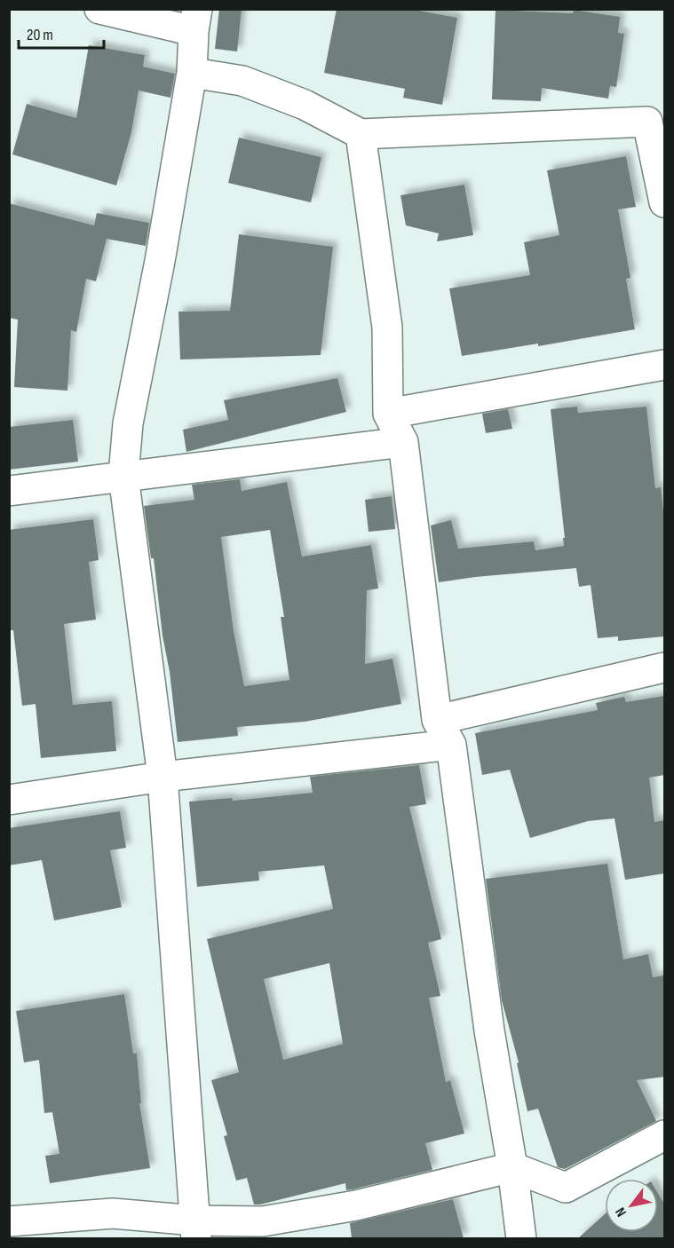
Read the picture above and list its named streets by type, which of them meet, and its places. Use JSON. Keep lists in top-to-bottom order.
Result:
{
  "scale_bar": "20 m",
  "north": "bottom left"
}
